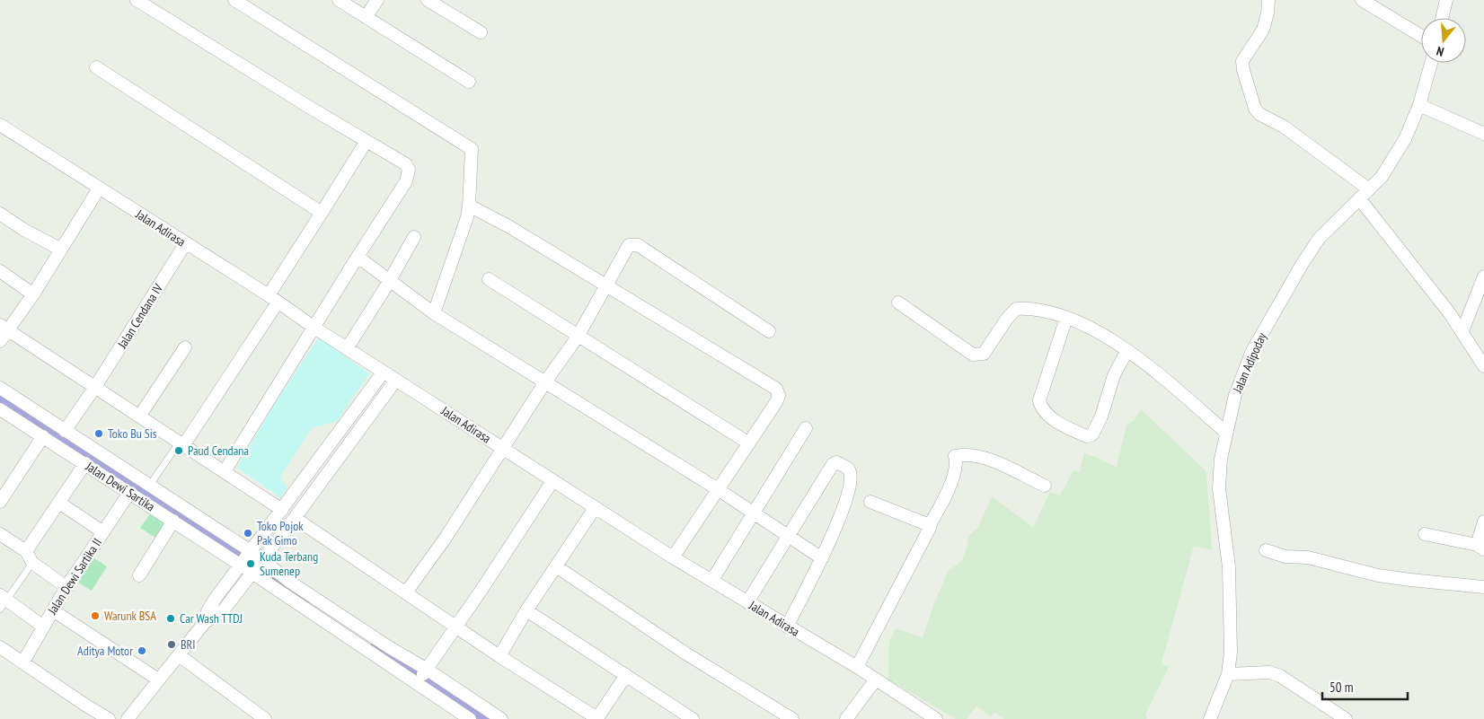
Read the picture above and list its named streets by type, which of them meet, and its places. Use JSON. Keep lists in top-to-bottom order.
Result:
{
  "streets": {
    "street": [
      "Jalan Adirasa",
      "Jalan Cendana IV",
      "Jalan Adipoday",
      "Jalan Dewi Sartika",
      "Jalan Dewi Sartika II"
    ]
  },
  "crossings": [
    ["Jalan Adirasa", "Jalan Cendana IV"],
    ["Jalan Dewi Sartika", "Jalan Dewi Sartika II"]
  ],
  "places": [
    "Toko Bu Sis",
    "Paud Cendana",
    "Toko Pojok Pak Gimo",
    "Kuda Terbang Sumenep",
    "Warunk BSA",
    "Car Wash TTDJ",
    "BRI",
    "Aditya Motor"
  ],
  "scale_bar": "50 m",
  "north": "bottom"
}
